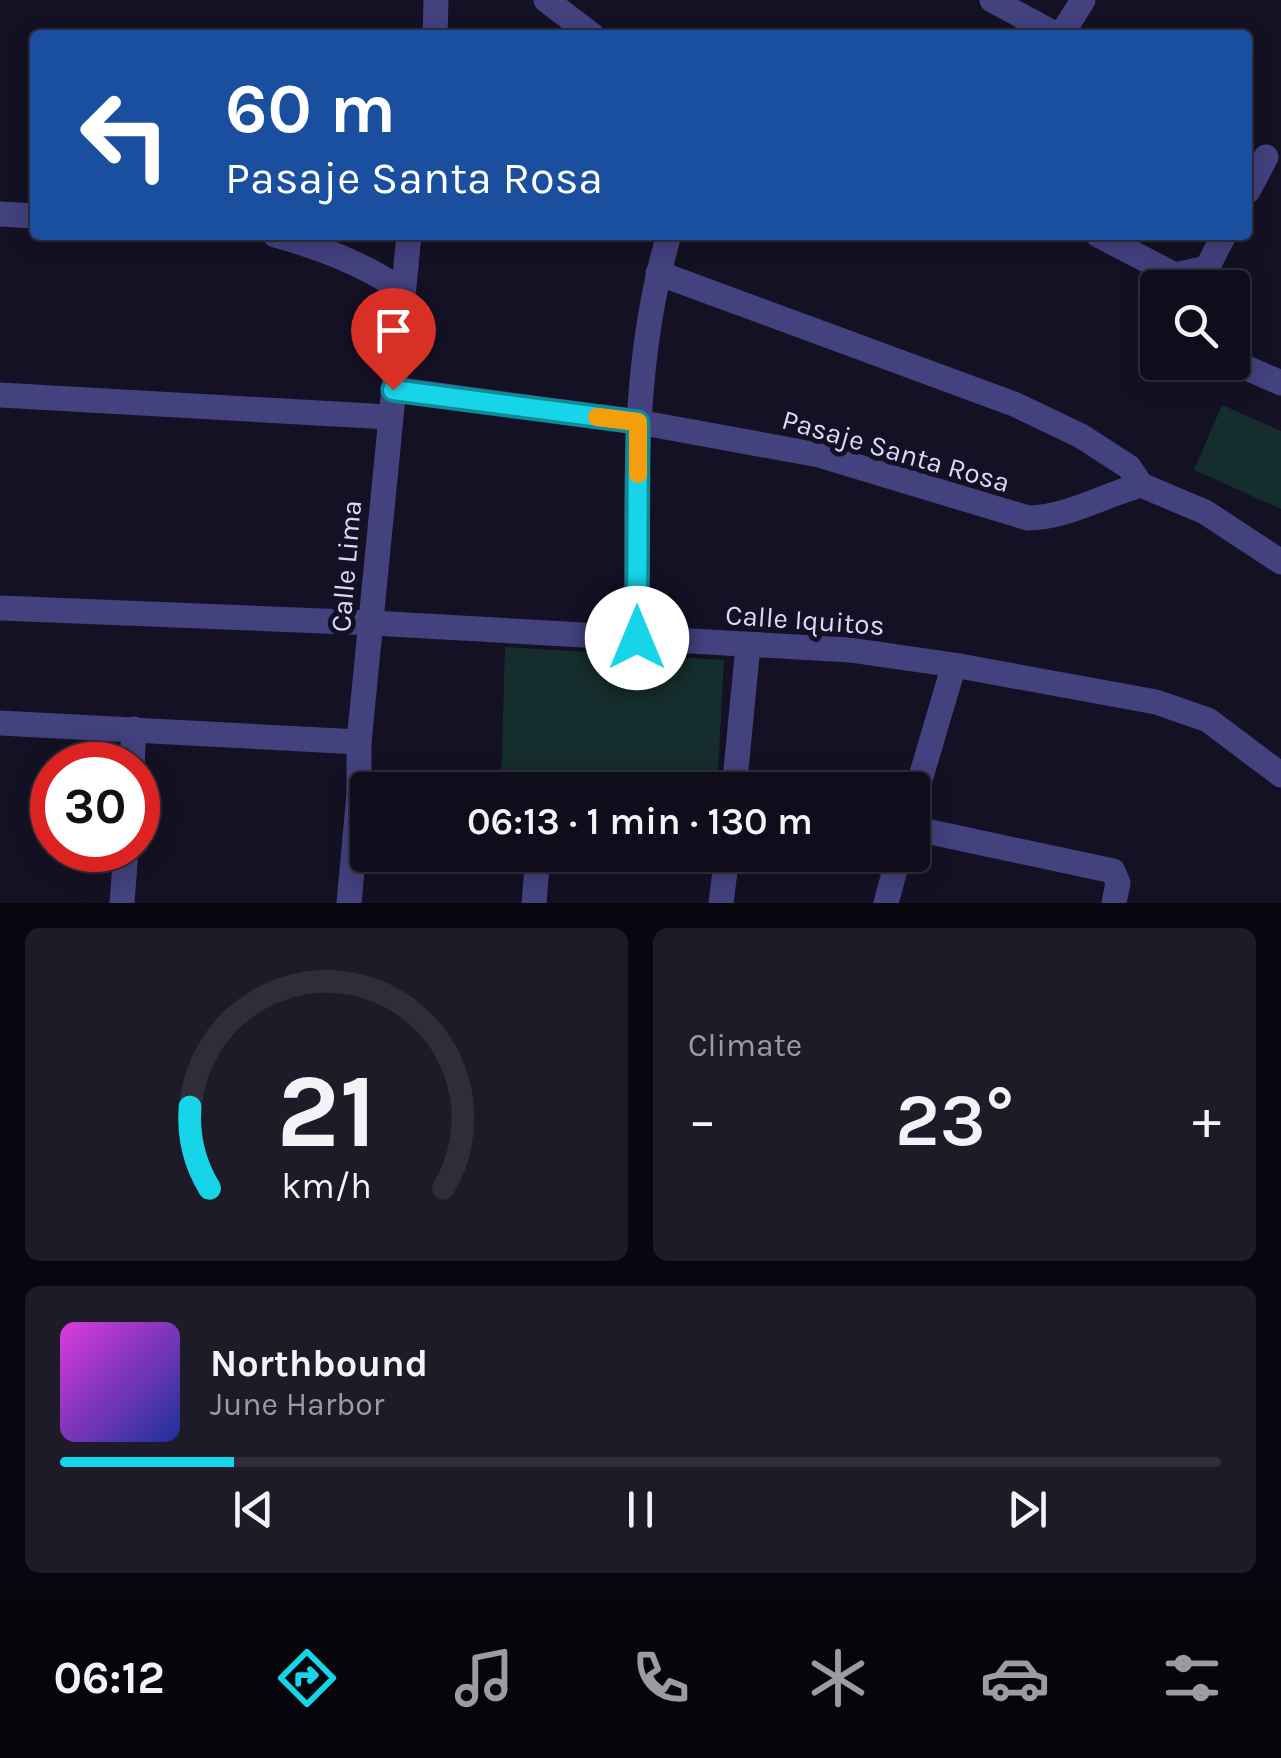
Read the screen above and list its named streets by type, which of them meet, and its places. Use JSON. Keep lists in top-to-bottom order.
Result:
{
  "streets": {
    "street": ["Pasaje Santa Rosa", "Calle Lima", "Calle Iquitos"]
  },
  "crossings": [
    ["Pasaje Santa Rosa", "Calle Lima"],
    ["Calle Lima", "Calle Iquitos"]
  ],
  "page": {
    "turn": ["60 m", "Pasaje Santa Rosa"],
    "limit": "30",
    "trip": "06:13 · 1 min · 130 m",
    "tile": "Climate",
    "heat": ["−", "23°", "+"],
    "song": ["Northbound", "June Harbor"],
    "tabs": "06:12",
    "gauge": ["21", "km/h"]
  }
}
